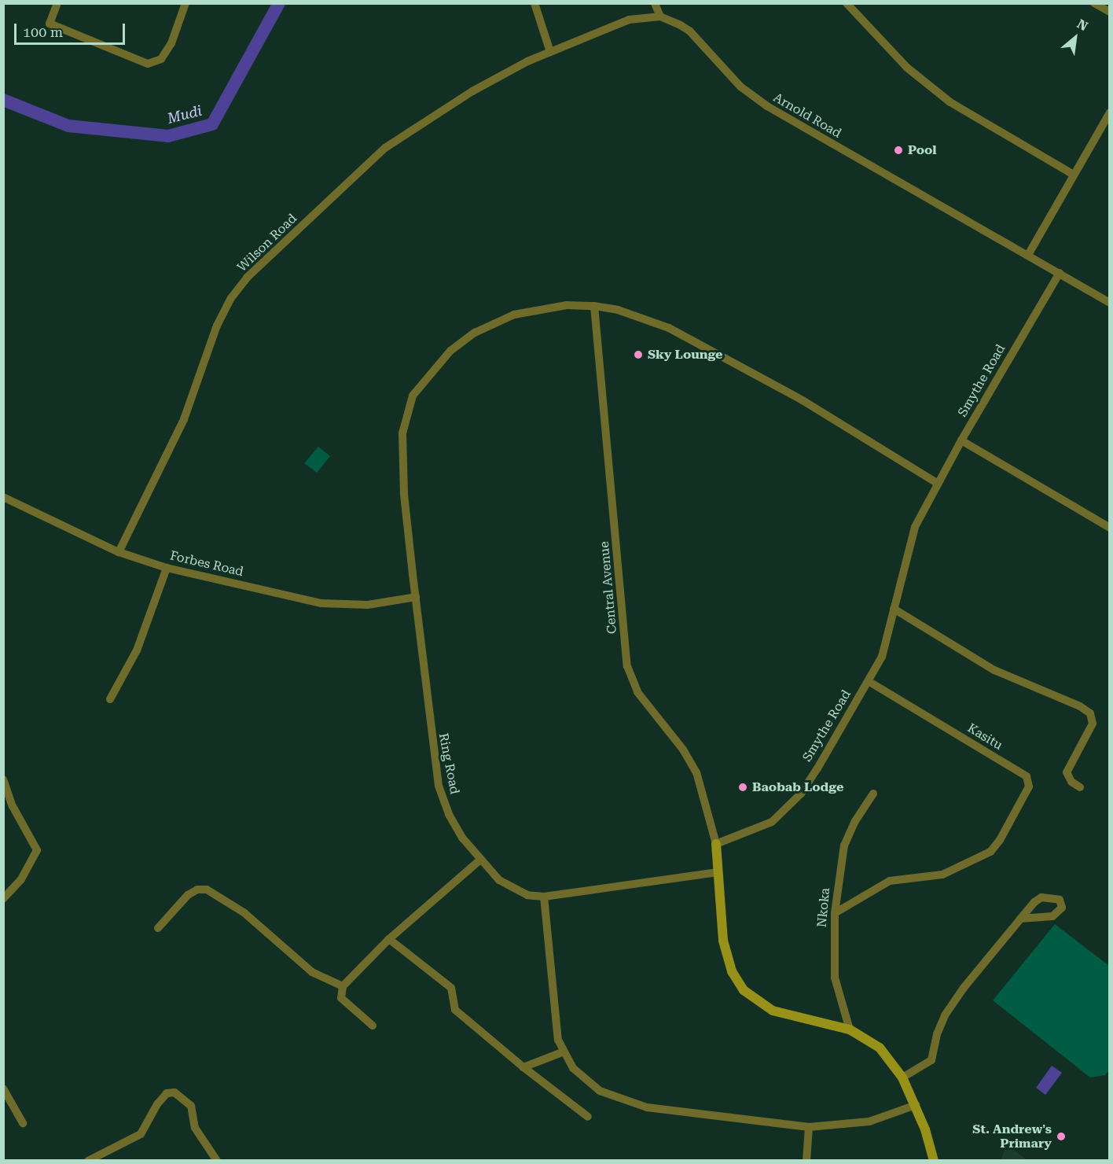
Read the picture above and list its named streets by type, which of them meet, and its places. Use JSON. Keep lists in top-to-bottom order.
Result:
{
  "streets": {
    "street": [
      "Arnold Road",
      "Wilson Road",
      "Smythe Road",
      "Forbes Road",
      "Central Avenue",
      "Kasitu",
      "Ring Road",
      "Nkoka"
    ]
  },
  "crossings": [
    ["Arnold Road", "Smythe Road"],
    ["Wilson Road", "Forbes Road"],
    ["Smythe Road", "Central Avenue"],
    ["Smythe Road", "Kasitu"],
    ["Smythe Road", "Ring Road"],
    ["Forbes Road", "Ring Road"],
    ["Central Avenue", "Ring Road"],
    ["Kasitu", "Nkoka"]
  ],
  "water": ["Mudi"],
  "places": [
    "Pool",
    "Sky Lounge",
    "Baobab Lodge",
    "St. Andrew's Primary"
  ],
  "scale_bar": "100 m",
  "north": "top right"
}
